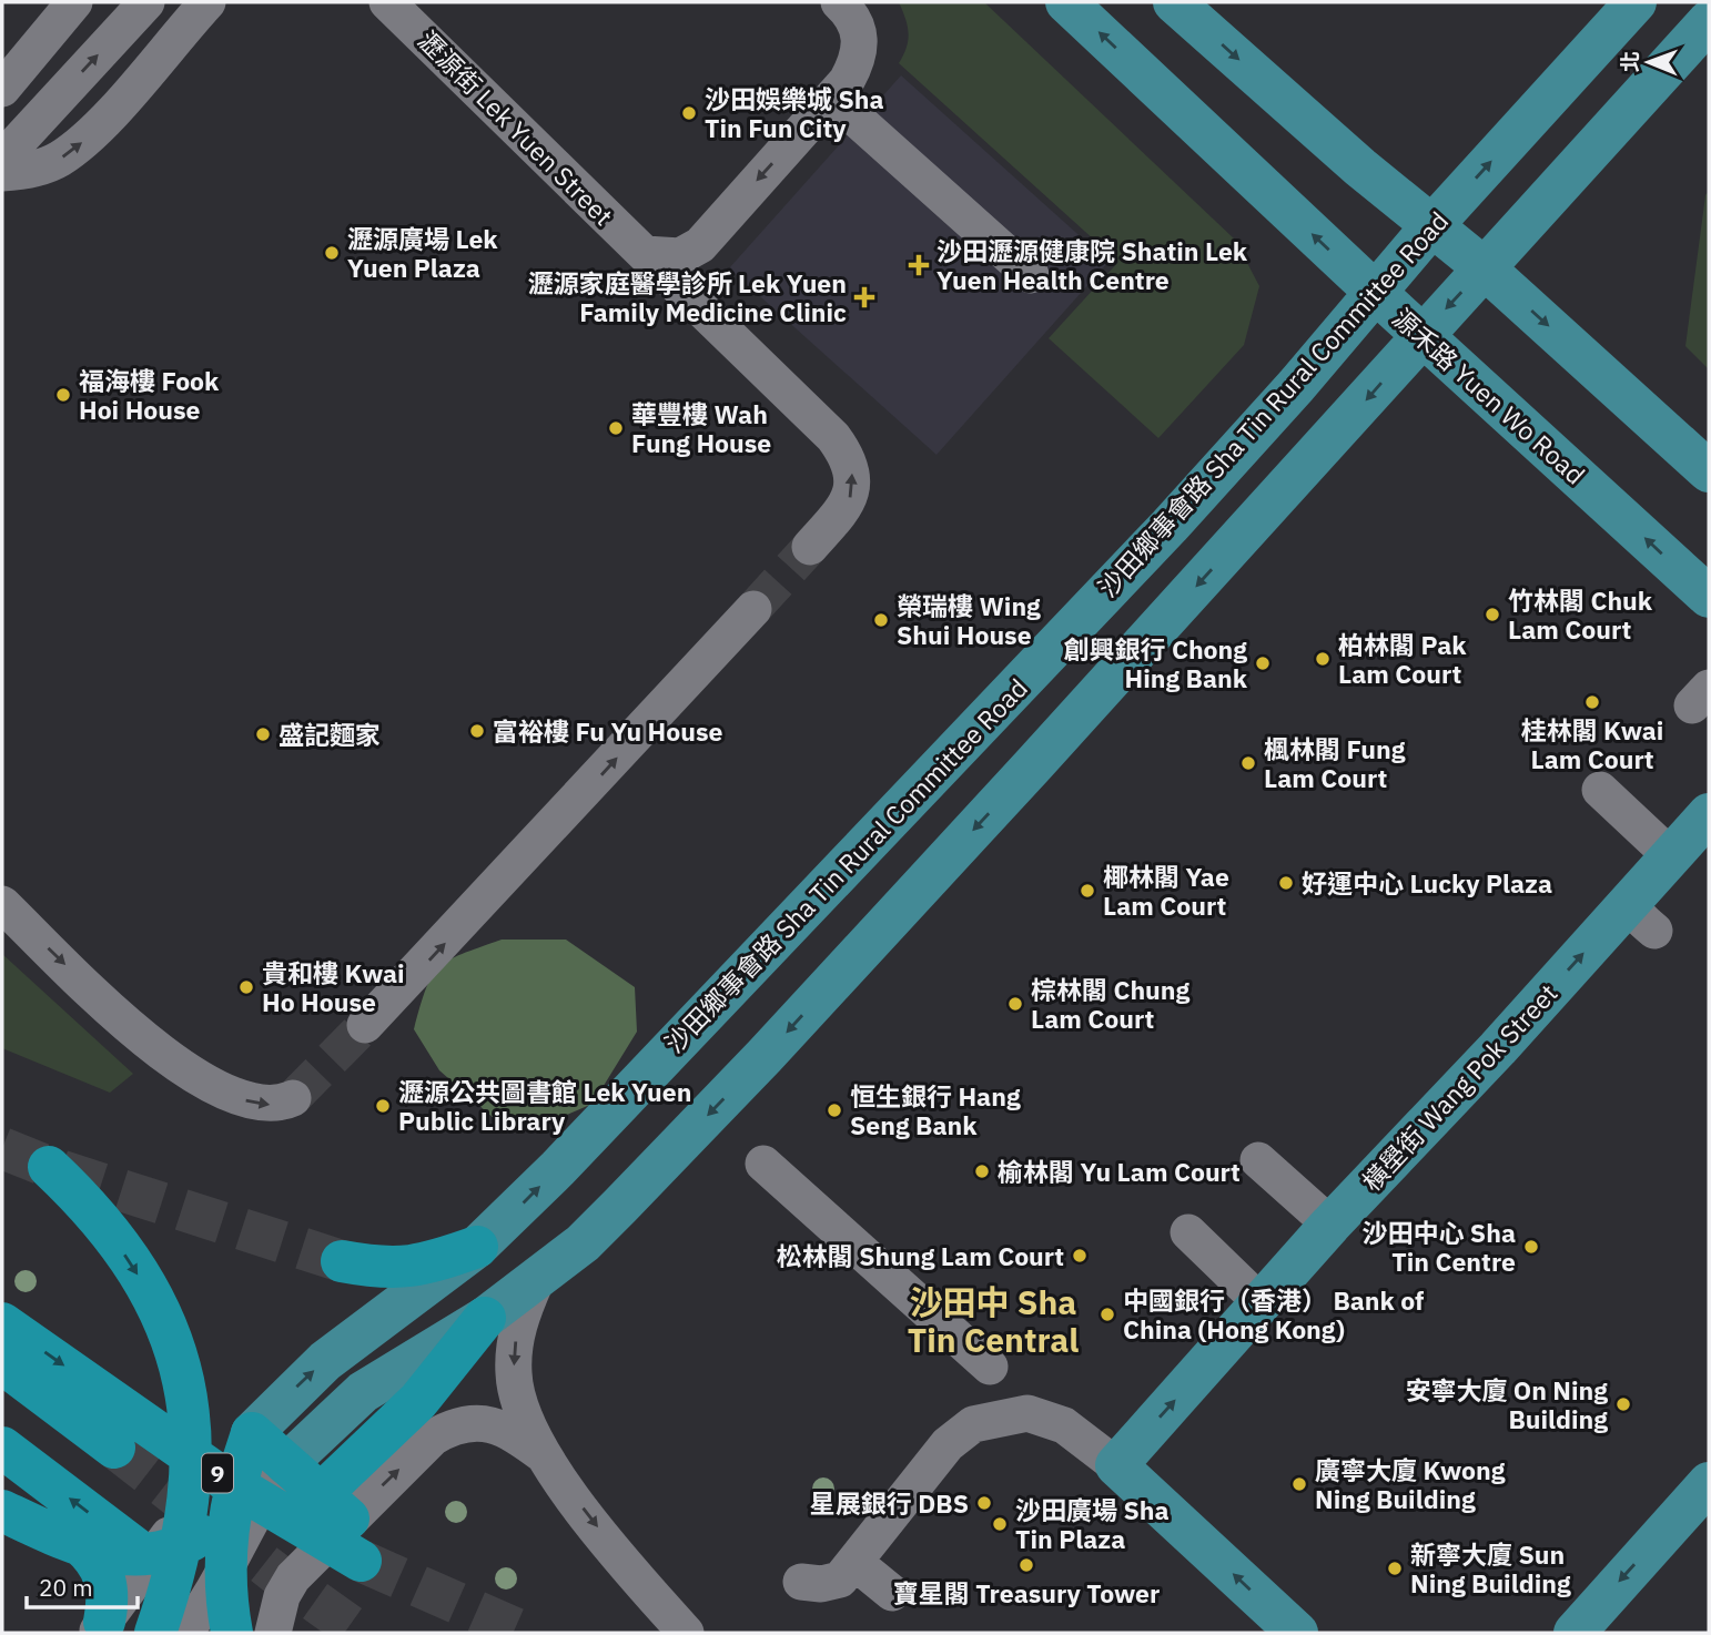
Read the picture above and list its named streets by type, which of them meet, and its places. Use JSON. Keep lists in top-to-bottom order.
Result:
{
  "streets": {
    "highway": ["9"],
    "main road": ["源禾路 Yuen Wo Road", "沙田鄉事會路 Sha Tin Rural Committee Road", "橫壆街 Wang Pok Street"],
    "street": ["瀝源街 Lek Yuen Street"]
  },
  "crossings": [
    ["源禾路 Yuen Wo Road", "沙田鄉事會路 Sha Tin Rural Committee Road"]
  ],
  "one_way": ["橫壆街 Wang Pok Street"],
  "districts": ["沙田中 Sha Tin Central"],
  "places": {
    "other": [
      "沙田娛樂城 Sha Tin Fun City",
      "瀝源廣場 Lek Yuen Plaza",
      "福海樓 Fook Hoi House",
      "華豐樓 Wah Fung House",
      "竹林閣 Chuk Lam Court",
      "榮瑞樓 Wing Shui House",
      "柏林閣 Pak Lam Court",
      "創興銀行 Chong Hing Bank",
      "桂林閣 Kwai Lam Court",
      "富裕樓 Fu Yu House",
      "盛記麵家",
      "楓林閣 Fung Lam Court",
      "好運中心 Lucky Plaza",
      "椰林閣 Yae Lam Court",
      "貴和樓 Kwai Ho House",
      "棕林閣 Chung Lam Court",
      "瀝源公共圖書館 Lek Yuen Public Library",
      "恒生銀行 Hang Seng Bank",
      "榆林閣 Yu Lam Court",
      "沙田中心 Sha Tin Centre",
      "松林閣 Shung Lam Court",
      "中國銀行（香港） Bank of China (Hong Kong)",
      "安寧大廈 On Ning Building",
      "廣寧大廈 Kwong Ning Building",
      "星展銀行 DBS",
      "沙田廣場 Sha Tin Plaza",
      "寶星閣 Treasury Tower",
      "新寧大廈 Sun Ning Building"
    ],
    "health": ["沙田瀝源健康院 Shatin Lek Yuen Health Centre", "瀝源家庭醫學診所 Lek Yuen Family Medicine Clinic"]
  },
  "scale_bar": "20 m",
  "north": "left"
}
